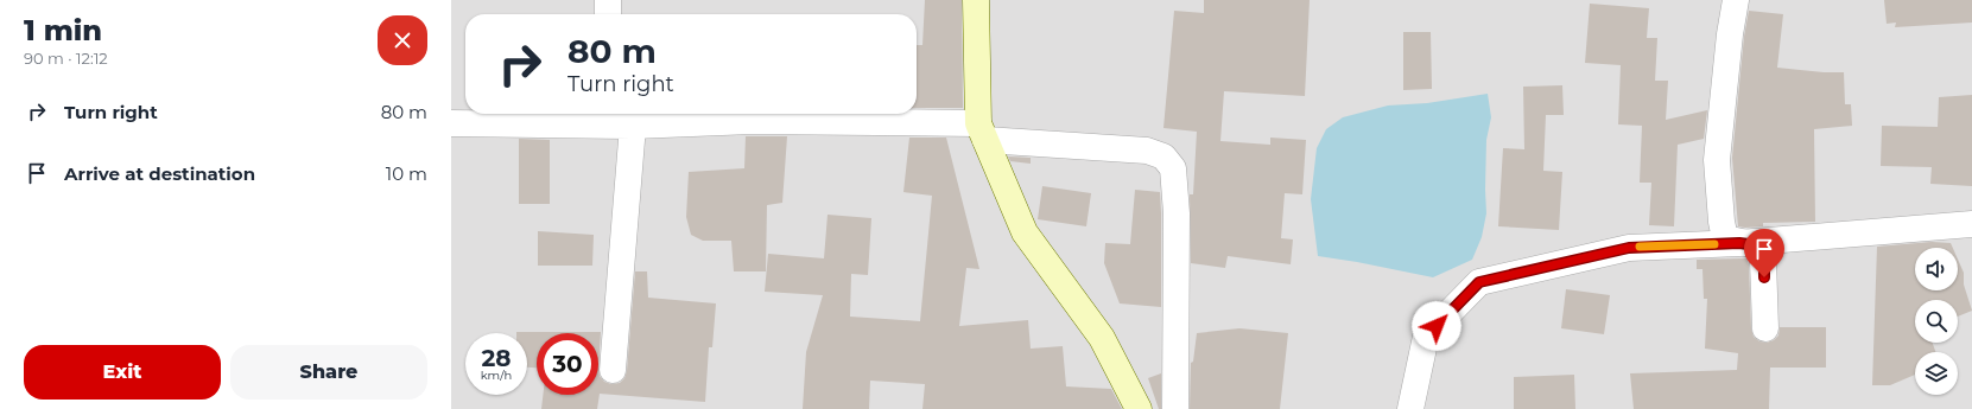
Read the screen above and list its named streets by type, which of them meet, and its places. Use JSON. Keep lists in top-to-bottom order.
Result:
{
  "page": {
    "heading": ["1 min", "90 m · 12:12"],
    "turn": ["80 m", "Turn right"],
    "list": [
      {
        "name": "Turn right",
        "value": "80 m"
      },
      {
        "name": "Arrive at destination",
        "value": "10 m"
      }
    ],
    "speed": "28 km/h",
    "limit": "30",
    "buttons": ["Exit", "Share"]
  }
}
